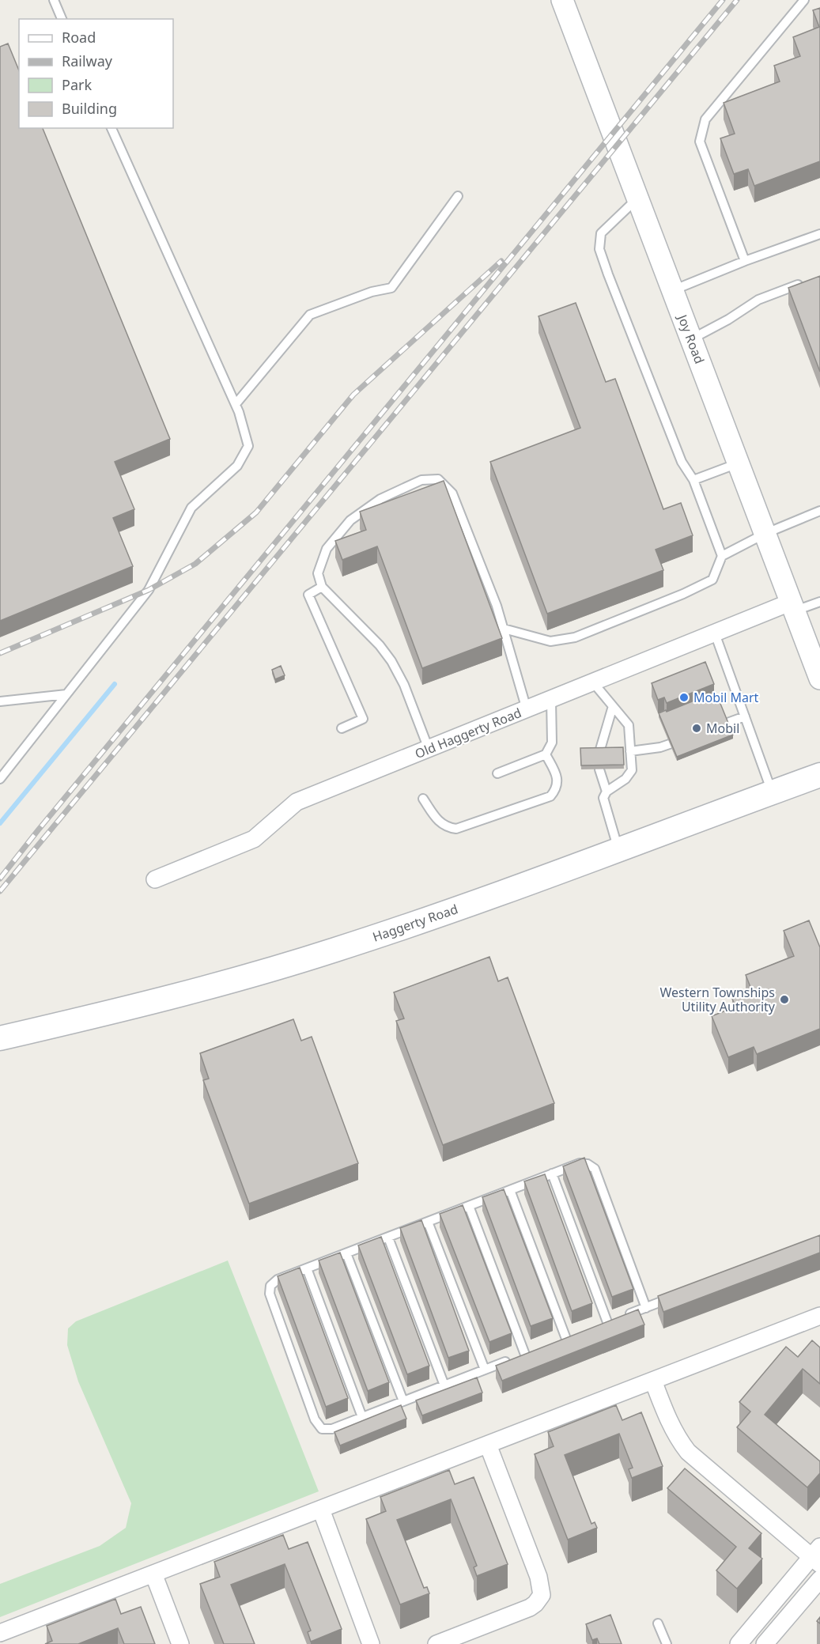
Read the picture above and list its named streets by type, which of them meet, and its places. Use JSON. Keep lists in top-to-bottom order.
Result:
{
  "streets": {
    "main road": ["Haggerty Road"],
    "street": ["Joy Road", "Old Haggerty Road"]
  },
  "crossings": [
    ["Joy Road", "Old Haggerty Road"]
  ],
  "places": ["Mobil Mart", "Mobil", "Western Townships Utility Authority"],
  "legend": [
    "Road",
    "Railway",
    "Park",
    "Building"
  ]
}
